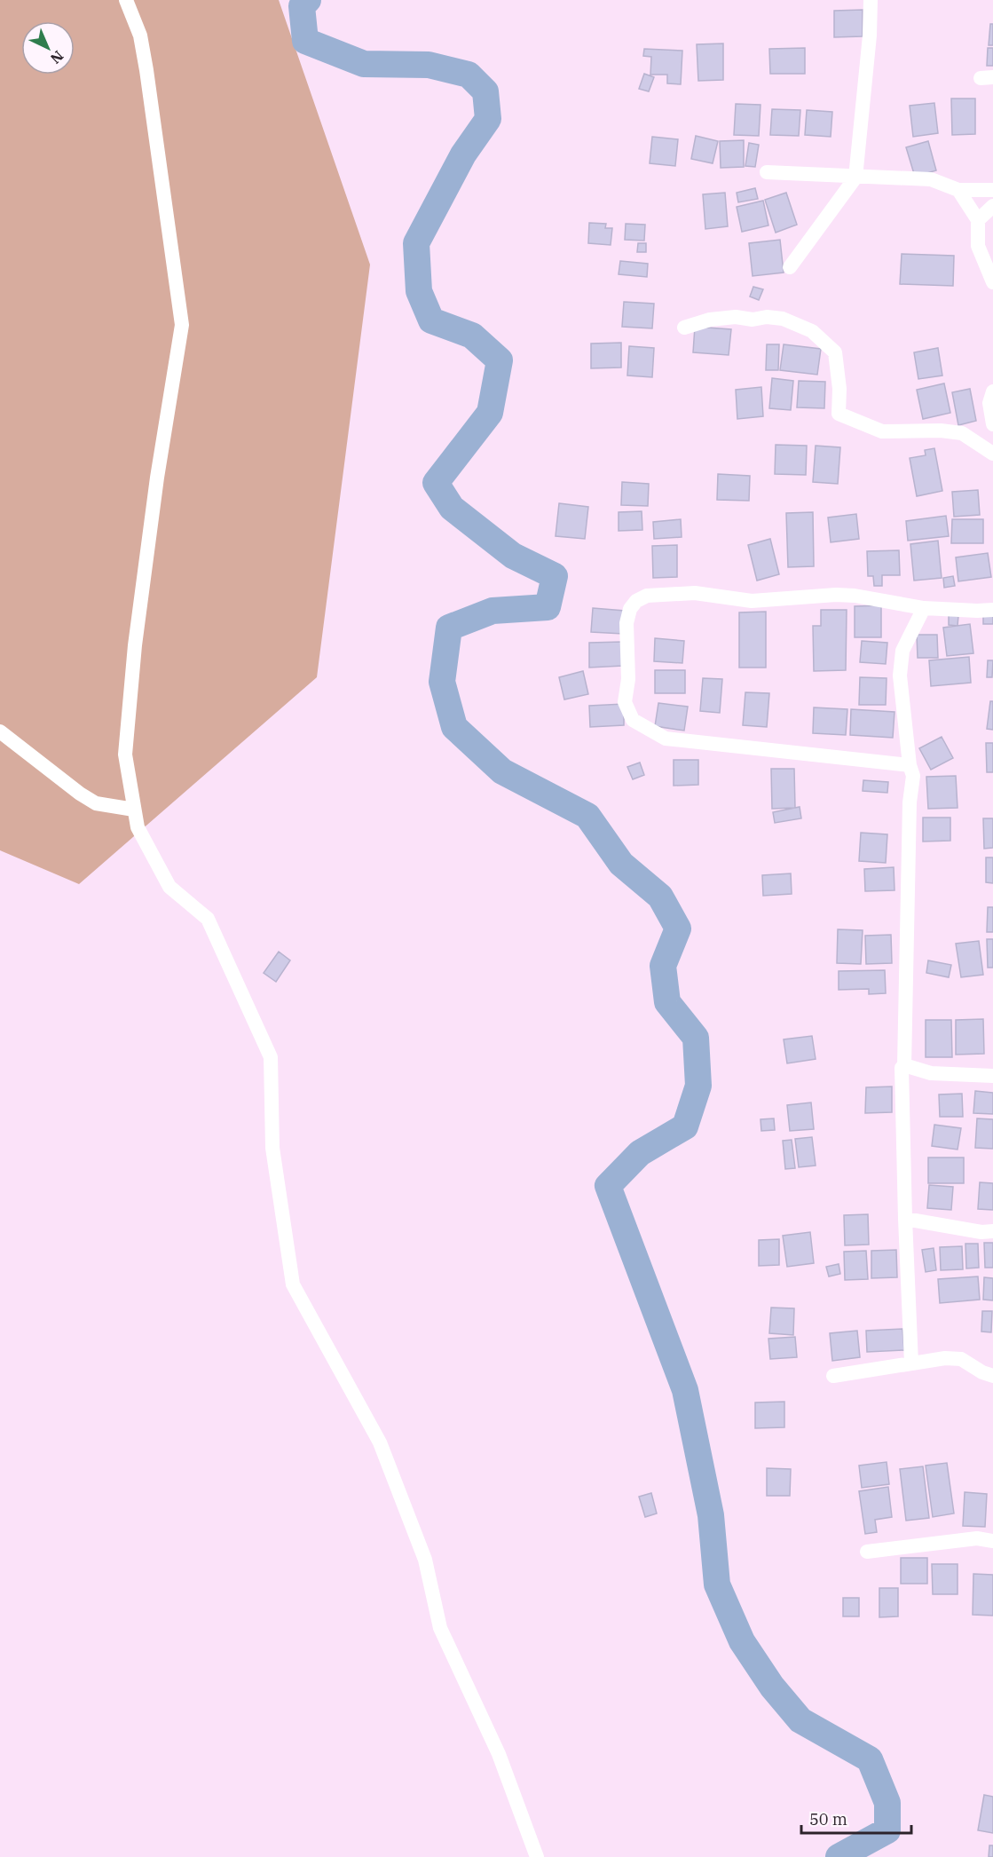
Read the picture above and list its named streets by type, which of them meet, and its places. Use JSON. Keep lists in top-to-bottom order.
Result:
{
  "scale_bar": "50 m",
  "north": "bottom right"
}
